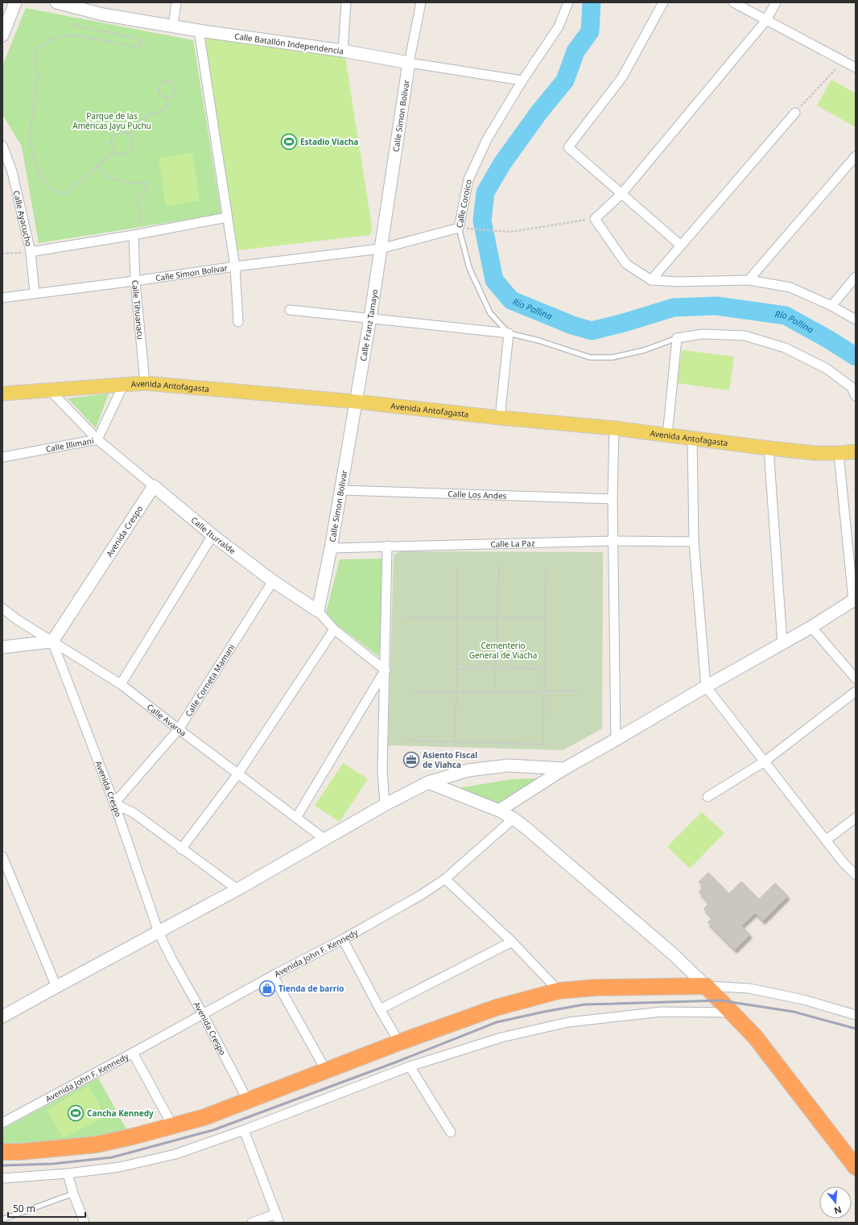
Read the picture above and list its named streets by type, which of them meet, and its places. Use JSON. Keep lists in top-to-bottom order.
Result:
{
  "streets": {
    "main road": [
      "Calle Batallón Independencia",
      "Calle Simon Bolivar",
      "Calle Franz Tamayo",
      "Avenida Antofagasta",
      "Avenida Crespo",
      "Calle Iturralde"
    ],
    "street": [
      "Calle Coroico",
      "Calle Ayacucho",
      "Calle Tihuanacu",
      "Calle Illimani",
      "Calle Los Andes",
      "Calle La Paz",
      "Calle Corneta Mamani",
      "Calle Avaroa",
      "Avenida John F. Kennedy"
    ]
  },
  "crossings": [
    ["Calle Batallón Independencia", "Calle Simon Bolivar"],
    ["Calle Batallón Independencia", "Calle Coroico"],
    ["Calle Simon Bolivar", "Calle Coroico"],
    ["Calle Simon Bolivar", "Calle Ayacucho"],
    ["Calle Simon Bolivar", "Calle Tihuanacu"],
    ["Calle Simon Bolivar", "Calle Franz Tamayo"],
    ["Calle Simon Bolivar", "Avenida Antofagasta"],
    ["Calle Simon Bolivar", "Calle Los Andes"],
    ["Calle Simon Bolivar", "Calle Iturralde"],
    ["Calle Simon Bolivar", "Calle La Paz"],
    ["Calle Tihuanacu", "Avenida Antofagasta"],
    ["Calle Franz Tamayo", "Avenida Antofagasta"],
    ["Avenida Antofagasta", "Calle Illimani"],
    ["Avenida Antofagasta", "Calle Iturralde"],
    ["Calle Illimani", "Calle Iturralde"],
    ["Avenida Crespo", "Calle Iturralde"],
    ["Avenida Crespo", "Calle Corneta Mamani"],
    ["Avenida Crespo", "Calle Avaroa"],
    ["Avenida Crespo", "Avenida John F. Kennedy"],
    ["Calle Iturralde", "Calle Corneta Mamani"],
    ["Calle Corneta Mamani", "Calle Avaroa"]
  ],
  "water": ["Río Pallina"],
  "parks": ["Parque de las Américas Jayu Puchu", "Cementerio General de Viacha"],
  "places": {
    "sports": ["Estadio Viacha", "Cancha Kennedy"],
    "office": ["Asiento Fiscal de Viahca"],
    "shop": ["Tienda de barrio"]
  },
  "scale_bar": "50 m",
  "north": "bottom"
}
